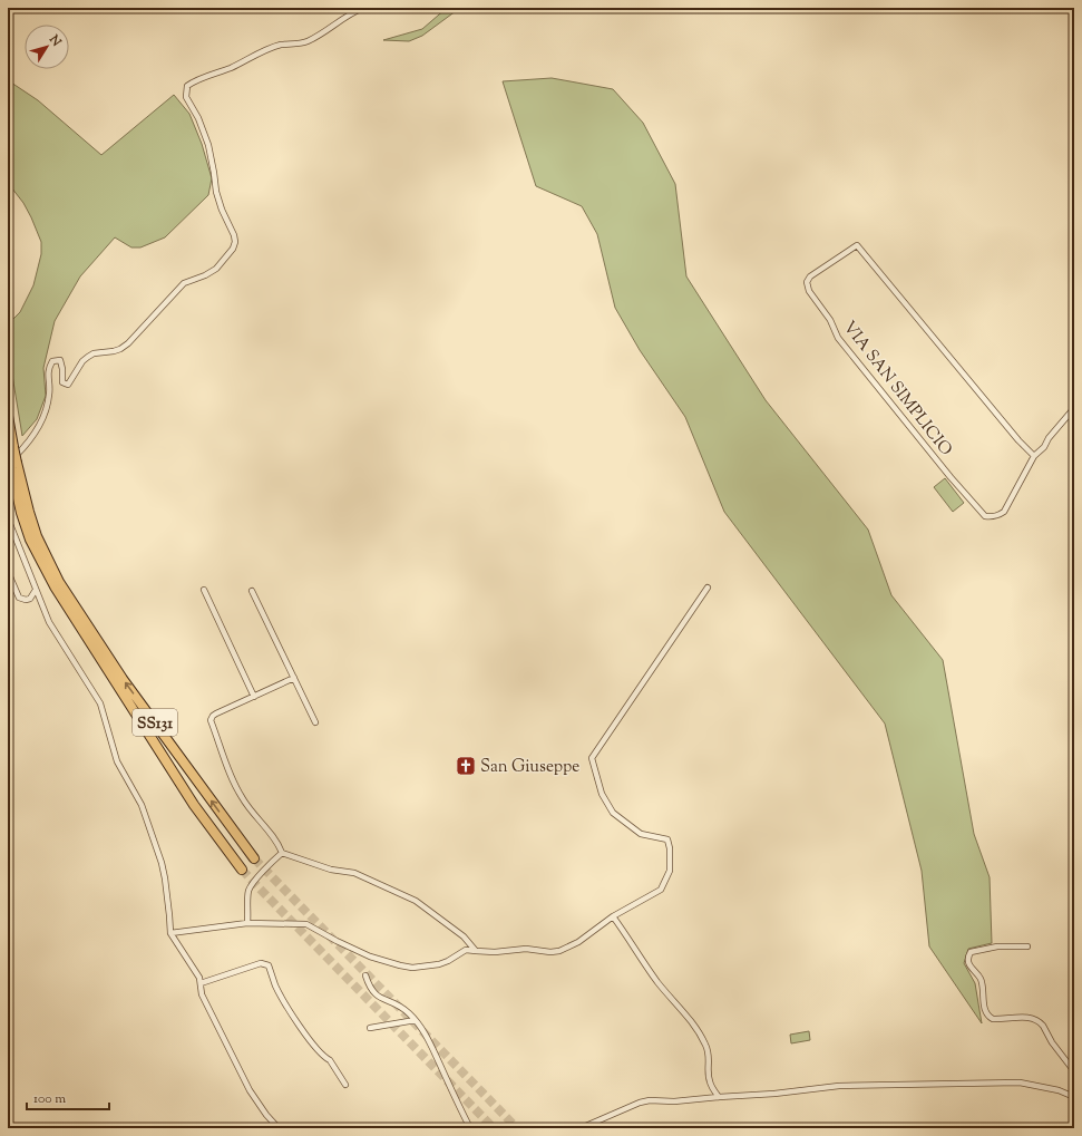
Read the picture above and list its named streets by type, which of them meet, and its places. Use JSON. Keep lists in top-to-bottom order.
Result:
{
  "streets": {
    "highway": ["SS131"],
    "street": ["VIA SAN SIMPLICIO"]
  },
  "places": {
    "church": ["San Giuseppe"]
  },
  "scale_bar": "100 m",
  "north": "top right"
}
